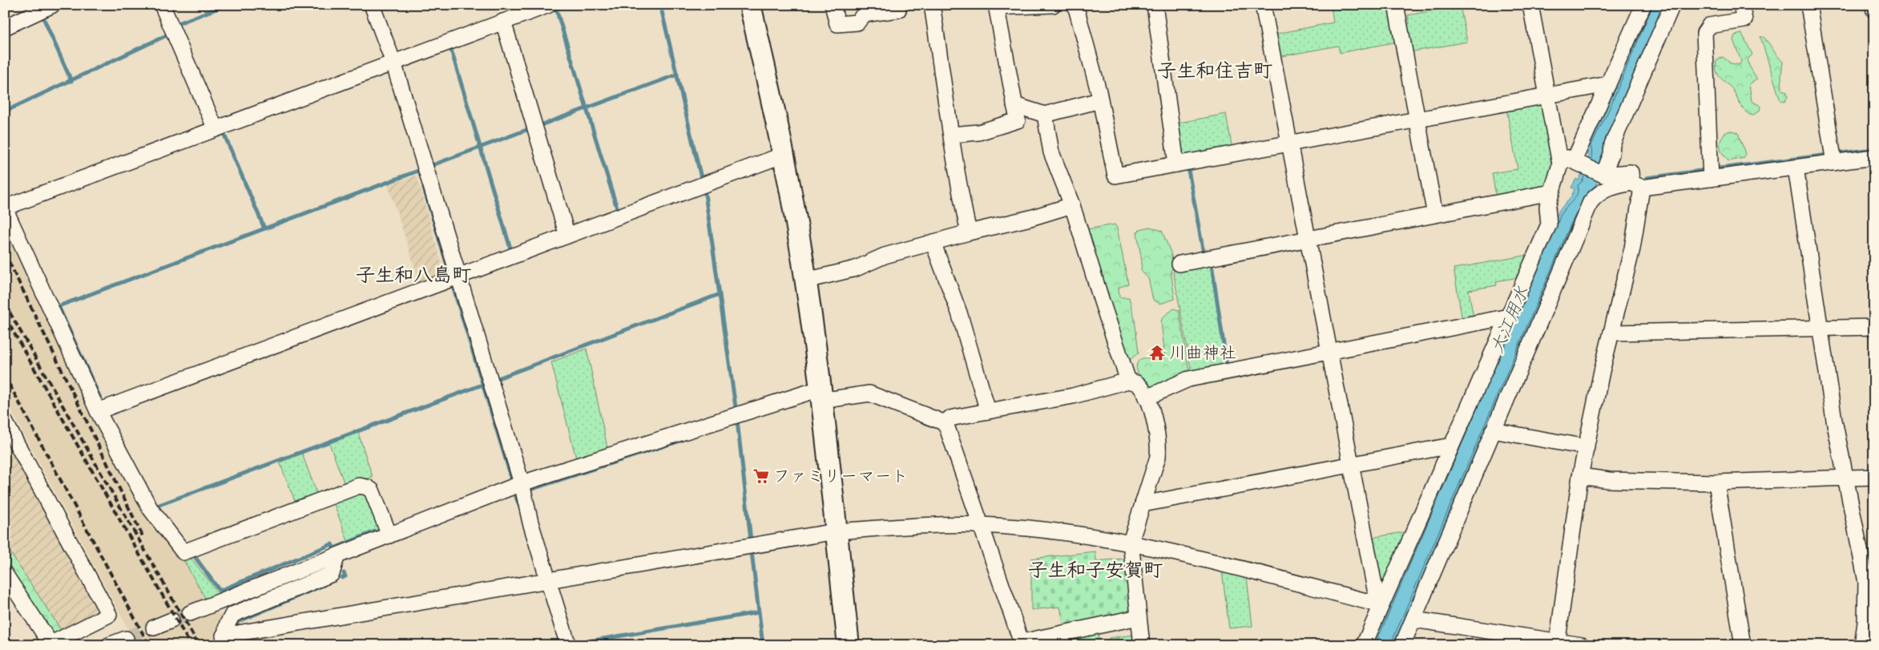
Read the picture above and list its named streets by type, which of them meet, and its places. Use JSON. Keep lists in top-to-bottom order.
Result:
{
  "districts": ["子生和住吉町", "子生和八島町", "子生和子安賀町"],
  "water": ["大江用水"],
  "places": {
    "temple": ["川曲神社"],
    "supermarket": ["ファミリーマート"]
  }
}
